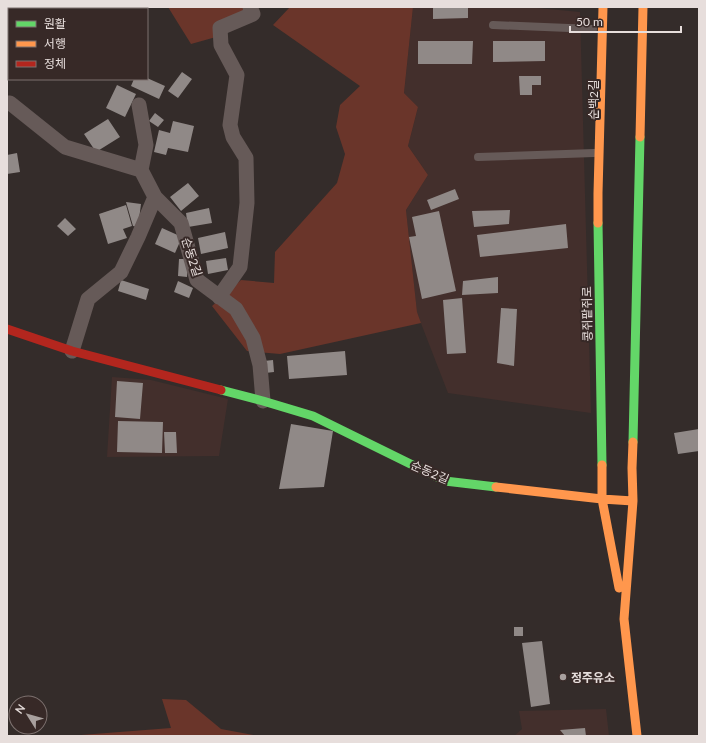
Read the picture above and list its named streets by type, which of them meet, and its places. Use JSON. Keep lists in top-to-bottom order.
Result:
{
  "streets": {
    "main road": ["순동2길", "콩쥐팥쥐로"],
    "street": ["순백2길"]
  },
  "crossings": [
    ["순백2길", "콩쥐팥쥐로"],
    ["순동2길", "콩쥐팥쥐로"]
  ],
  "places": ["정주유소"],
  "legend": ["원활", "서행", "정체"],
  "scale_bar": "50 m",
  "north": "top left"
}
